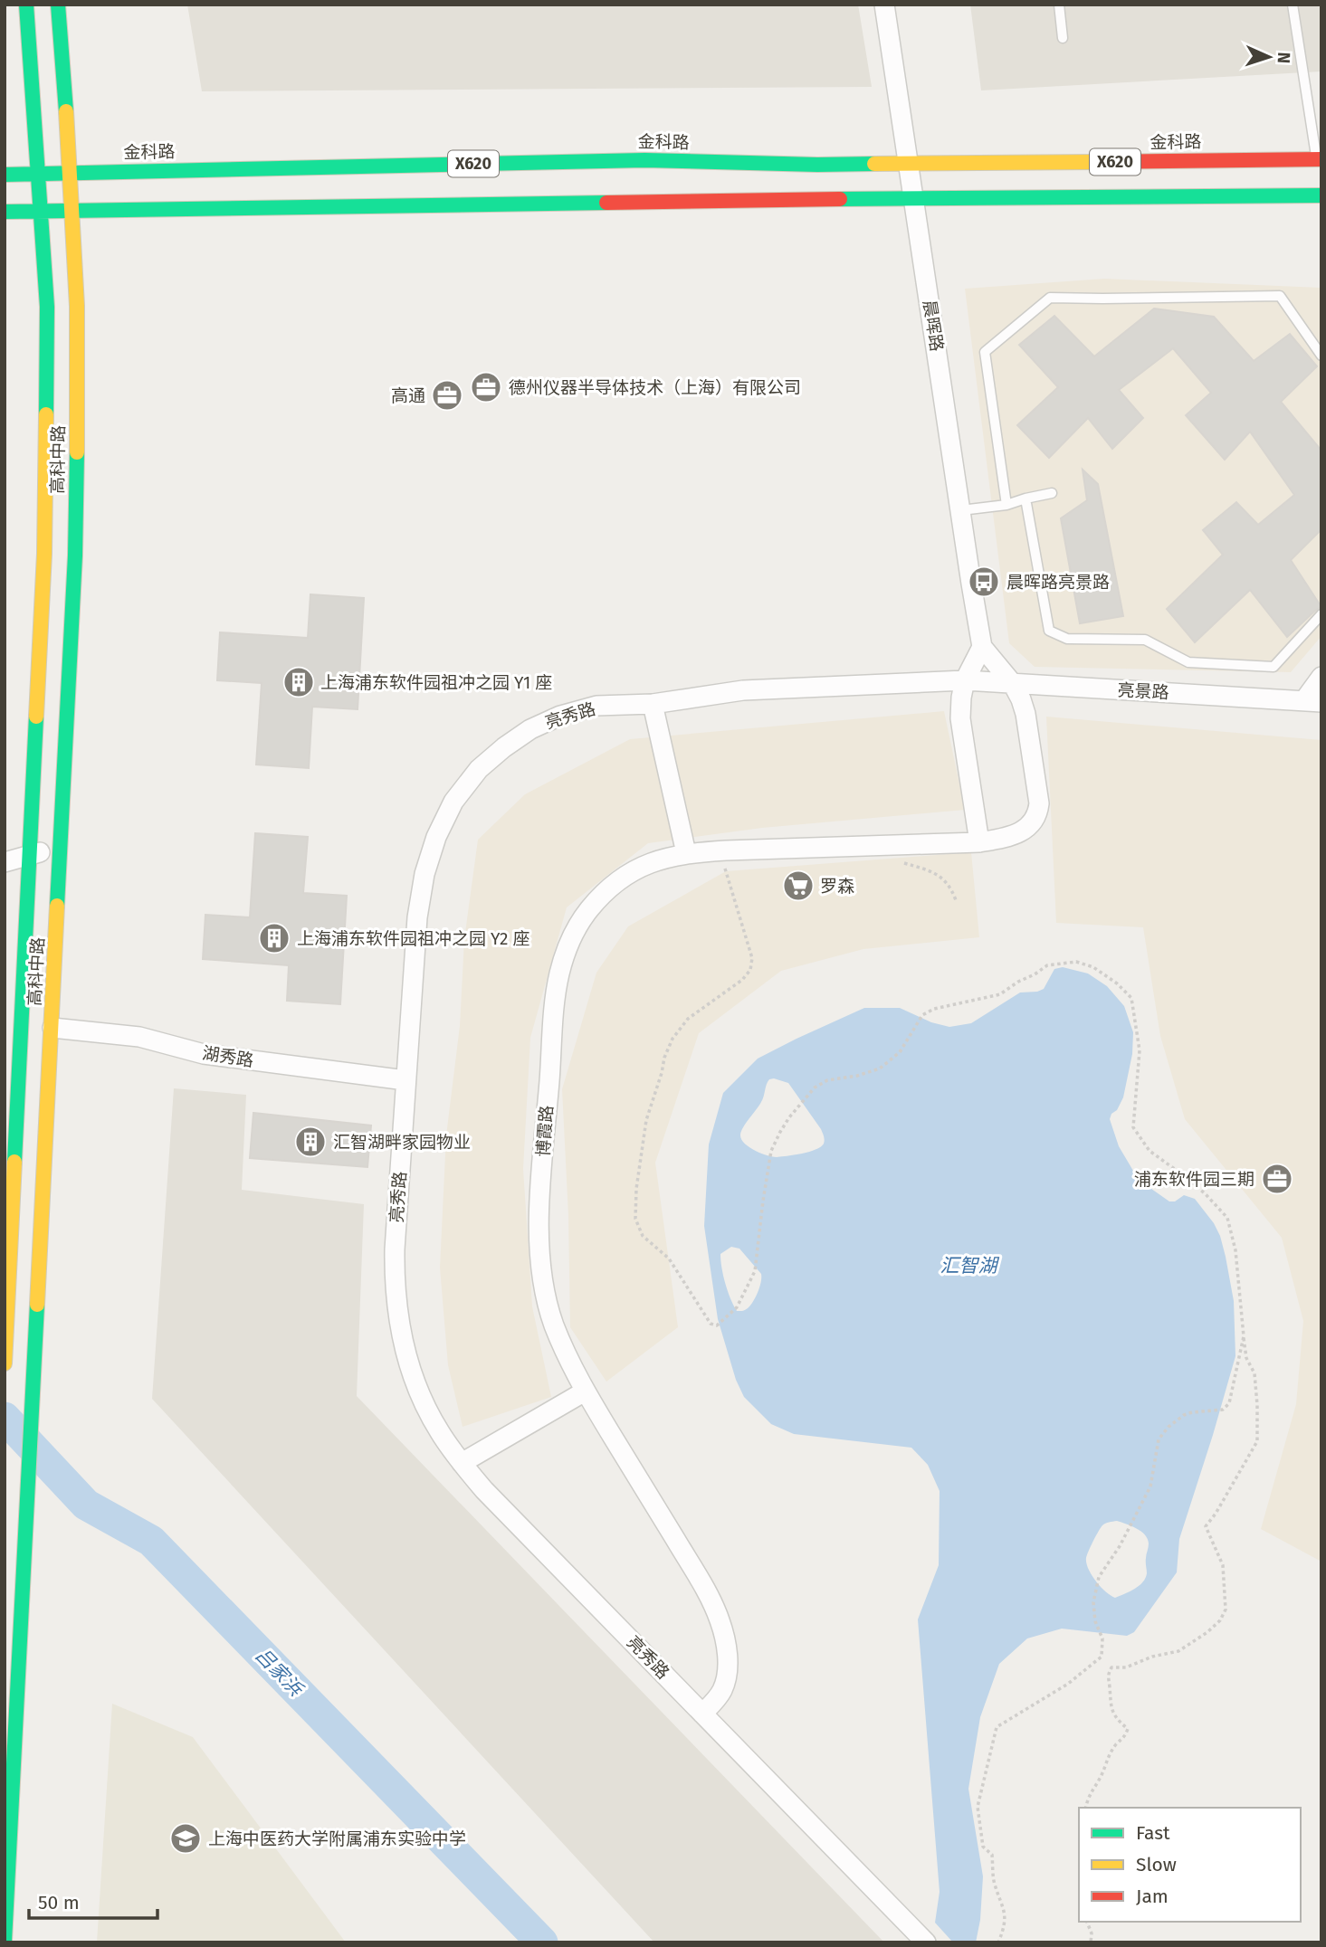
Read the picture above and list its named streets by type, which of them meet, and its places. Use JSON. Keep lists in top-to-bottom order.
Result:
{
  "streets": {
    "main road": ["金科路", "X620", "高科中路"],
    "street": [
      "晨晖路",
      "亮景路",
      "亮秀路",
      "湖秀路",
      "博霞路"
    ]
  },
  "crossings": [
    ["金科路", "晨晖路"],
    ["金科路", "高科中路"],
    ["X620", "晨晖路"],
    ["X620", "高科中路"],
    ["晨晖路", "亮景路"],
    ["晨晖路", "博霞路"],
    ["高科中路", "湖秀路"],
    ["亮景路", "亮秀路"],
    ["亮秀路", "湖秀路"],
    ["亮秀路", "博霞路"]
  ],
  "water": ["汇智湖", "吕家浜"],
  "places": {
    "office": ["德州仪器半导体技术（上海）有限公司", "高通", "浦东软件园三期"],
    "bus stop": ["晨晖路亮景路"],
    "building": ["上海浦东软件园祖冲之园 Y1 座", "上海浦东软件园祖冲之园 Y2 座", "汇智湖畔家园物业"],
    "supermarket": ["罗森"],
    "school or university": ["上海中医药大学附属浦东实验中学"]
  },
  "legend": ["Fast", "Slow", "Jam"],
  "scale_bar": "50 m",
  "north": "right"
}
